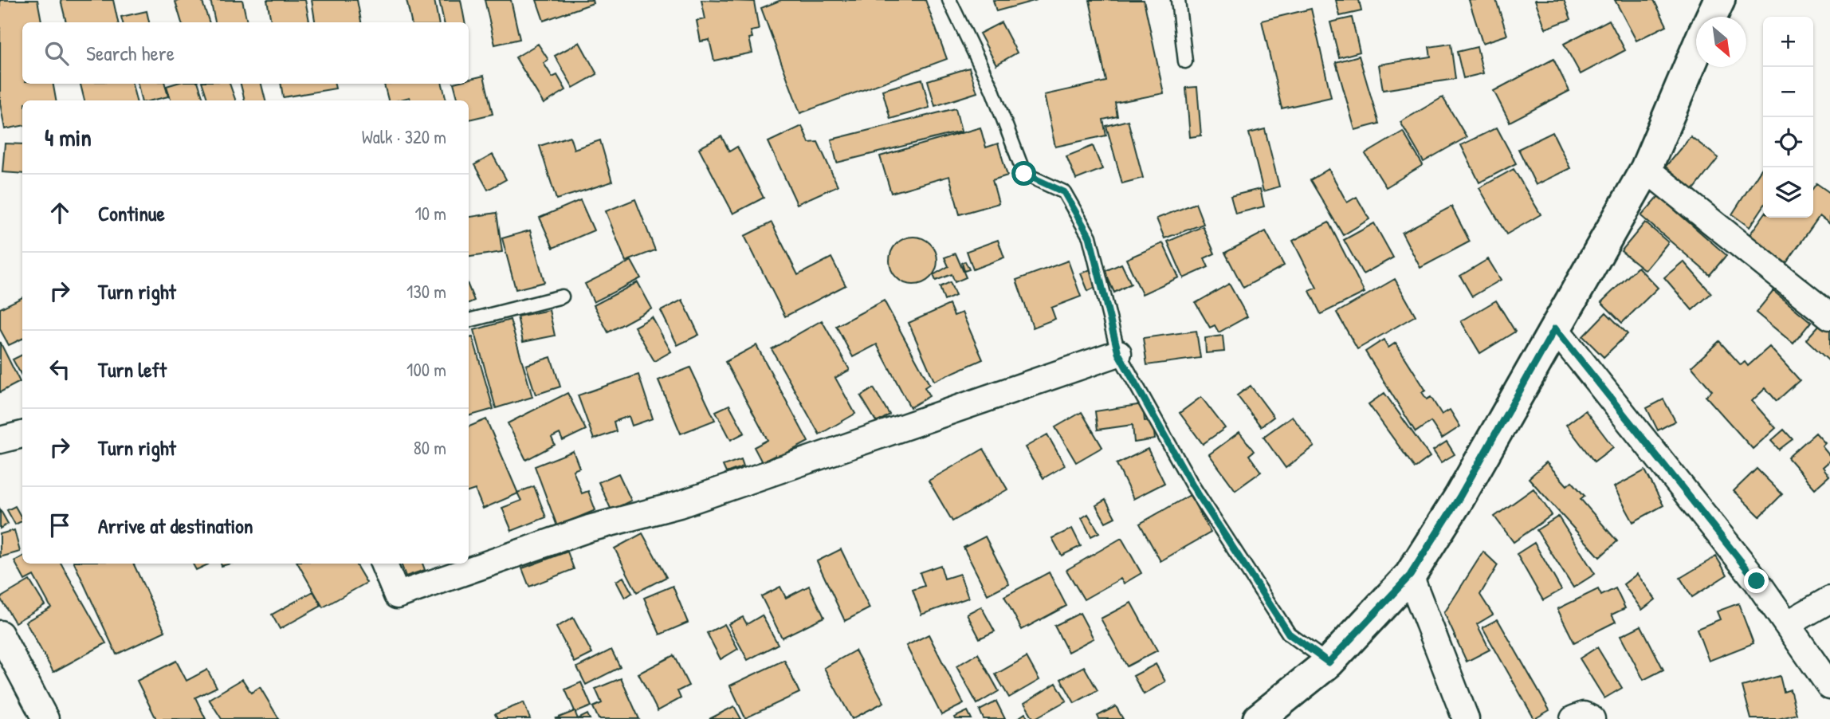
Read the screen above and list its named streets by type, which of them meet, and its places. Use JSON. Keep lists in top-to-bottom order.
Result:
{
  "north": "bottom right",
  "page": {
    "map_buttons": ["+", "−"],
    "search": "Search here",
    "heading": ["4 min", "Walk · 320 m"],
    "list": [
      ["Continue", "10 m"],
      ["Turn right", "130 m"],
      ["Turn left", "100 m"],
      ["Turn right", "80 m"],
      "Arrive at destination"
    ]
  }
}
